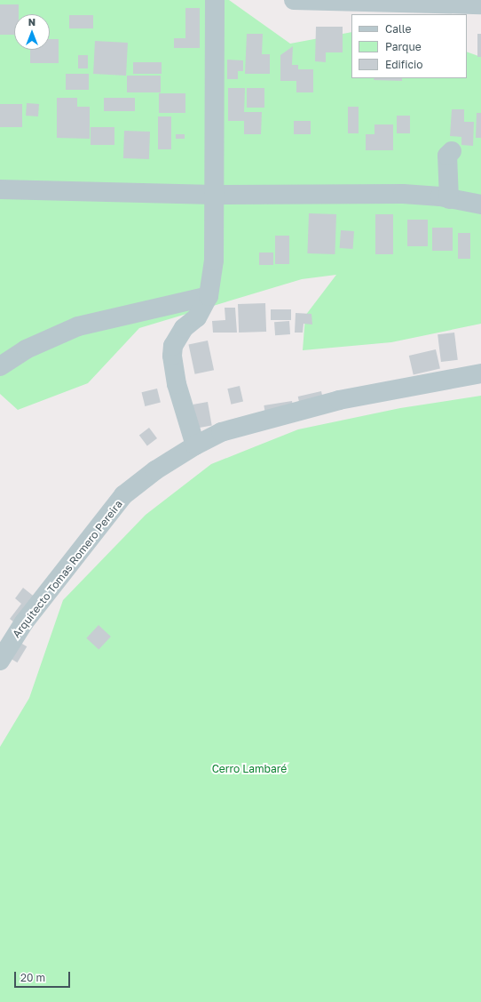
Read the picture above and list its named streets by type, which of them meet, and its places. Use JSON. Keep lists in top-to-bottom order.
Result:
{
  "streets": {
    "street": ["Arquitecto Tomas Romero Pereira"]
  },
  "parks": ["Cerro Lambaré"],
  "legend": ["Calle", "Parque", "Edificio"],
  "scale_bar": "20 m",
  "north": "top"
}
